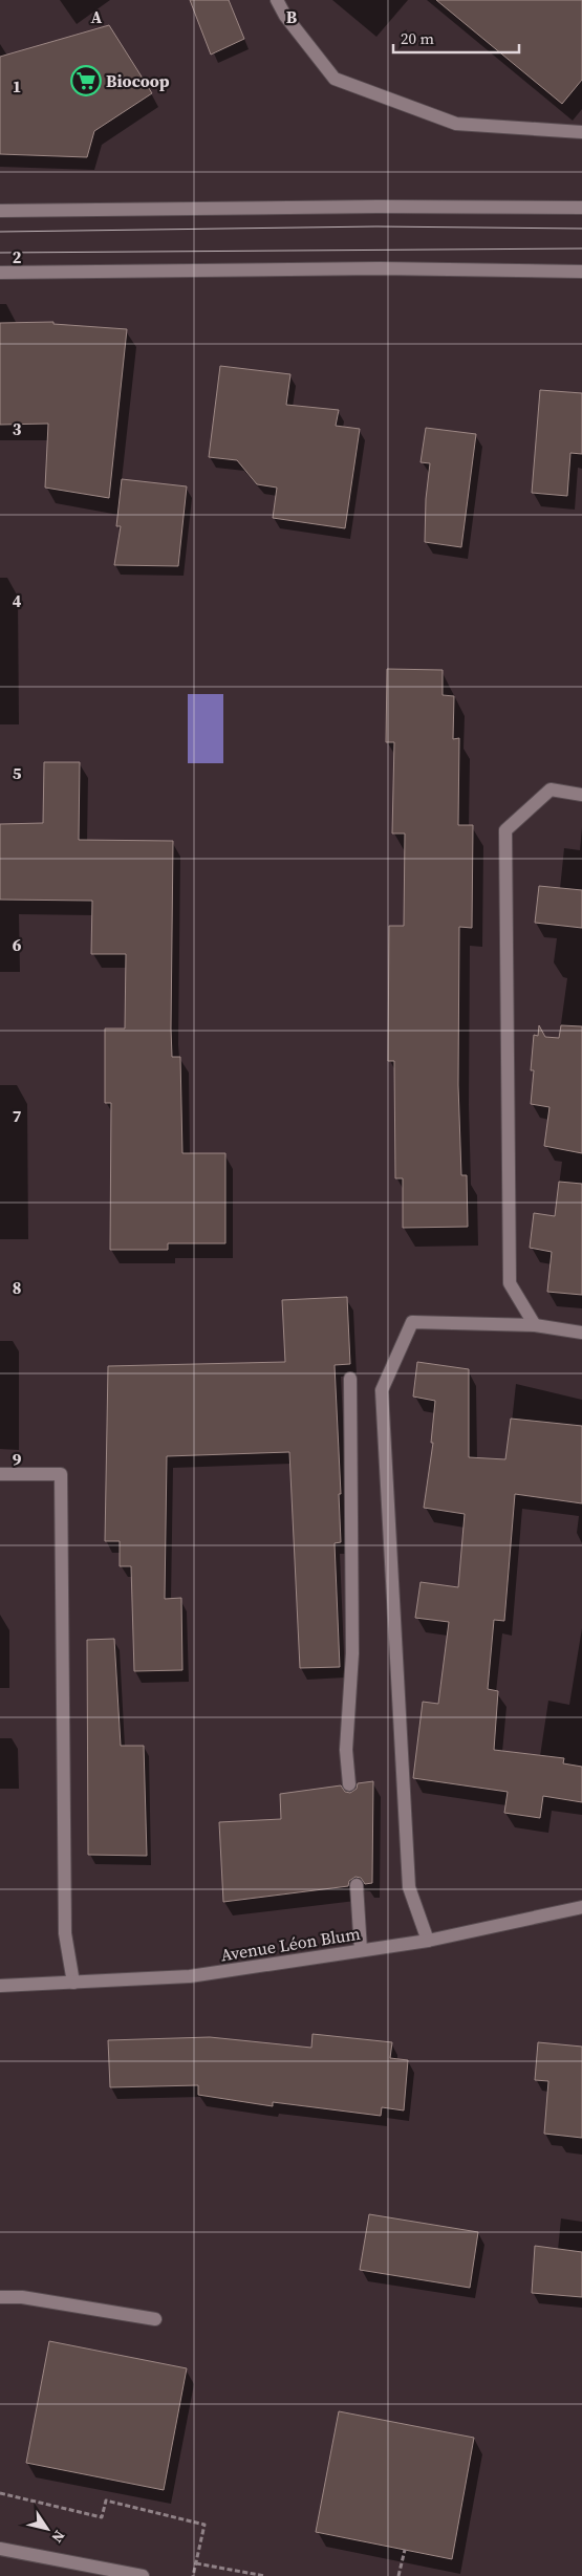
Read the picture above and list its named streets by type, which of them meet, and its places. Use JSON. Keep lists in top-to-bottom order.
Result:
{
  "streets": {
    "street": ["Avenue Léon Blum"]
  },
  "places": {
    "supermarket": ["Biocoop"]
  },
  "scale_bar": "20 m",
  "north": "bottom right",
  "grid": {
    "columns": ["A", "B"],
    "rows": [
      "1",
      "2",
      "3",
      "4",
      "5",
      "6",
      "7",
      "8",
      "9"
    ]
  }
}
